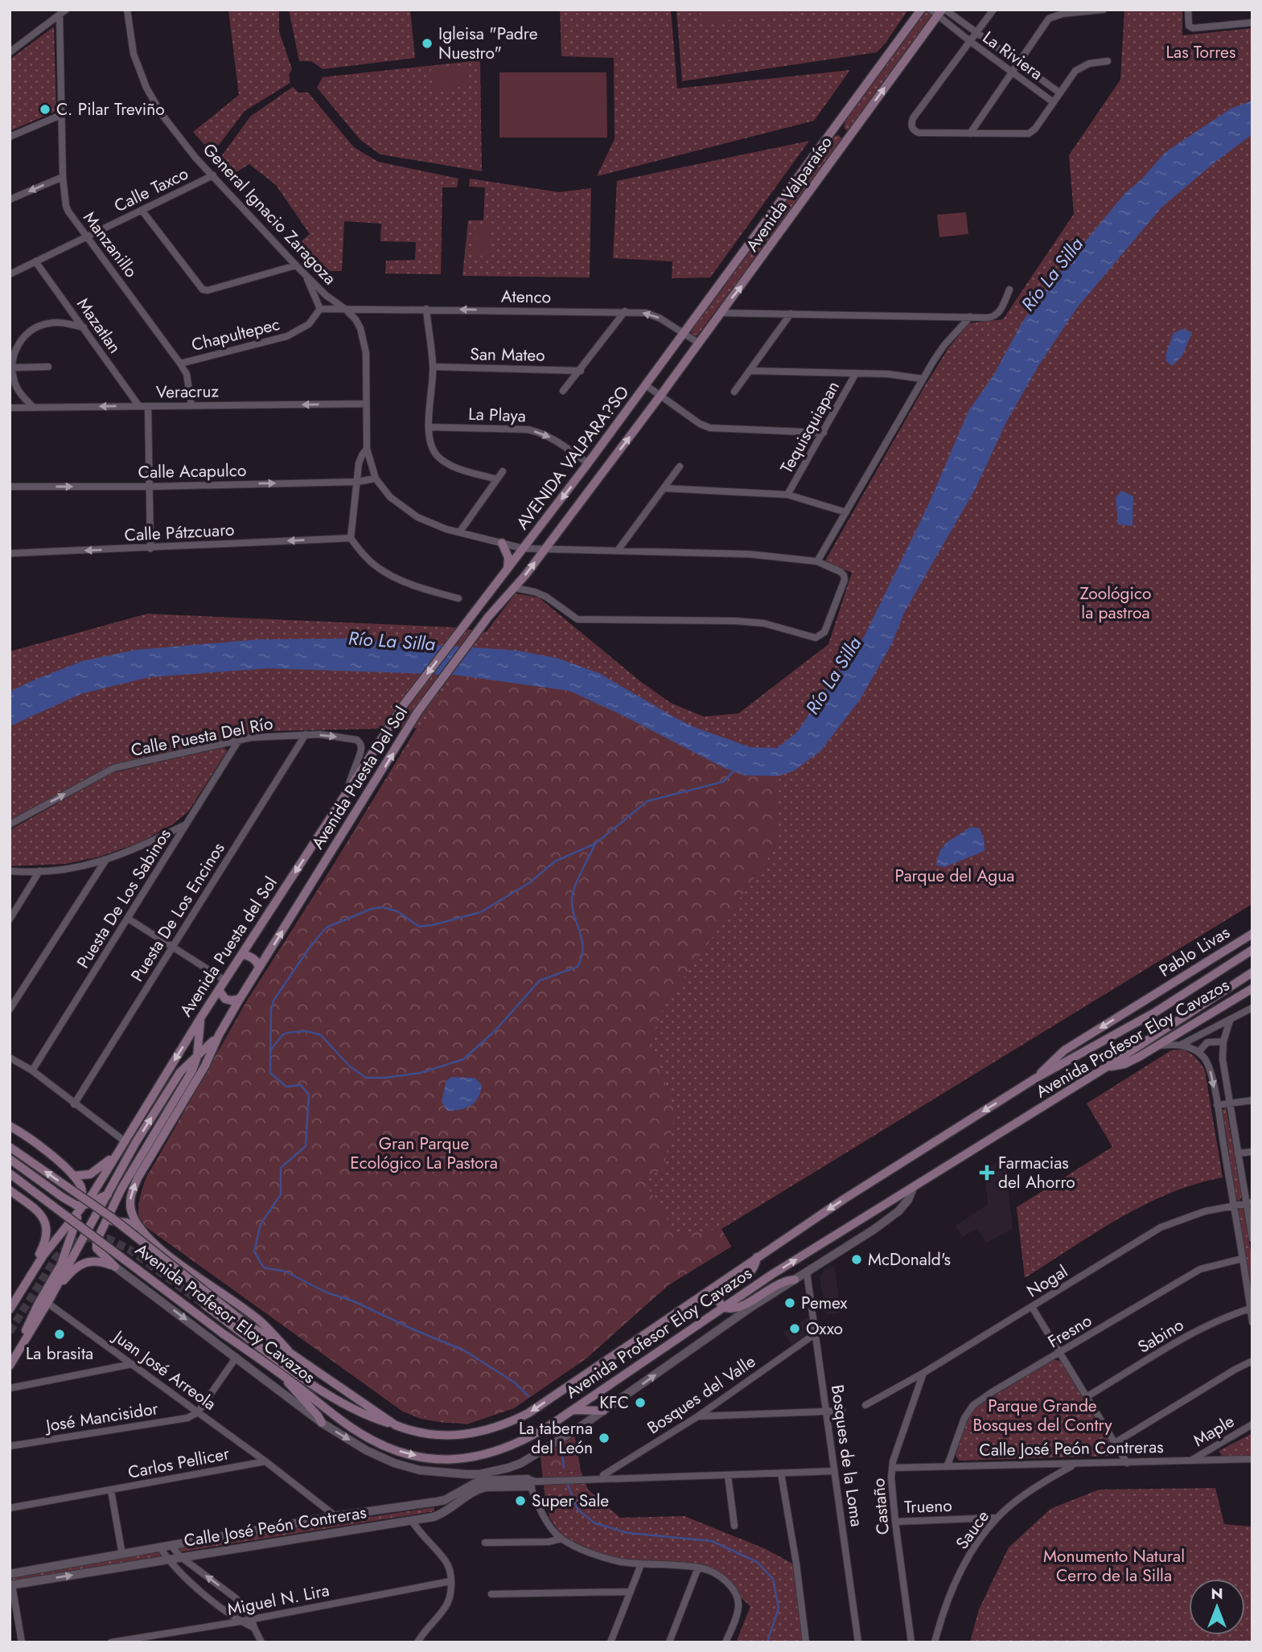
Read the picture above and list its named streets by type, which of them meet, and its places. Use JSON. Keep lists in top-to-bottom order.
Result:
{
  "streets": {
    "main road": [
      "Avenida Valparaíso",
      "AVENIDA VALPARA?SO",
      "Avenida Puesta Del Sol",
      "Avenida Puesta del Sol",
      "Pablo Livas",
      "Avenida Profesor Eloy Cavazos"
    ],
    "street": [
      "La Riviera",
      "Calle Taxco",
      "General Ignacio Zaragoza",
      "Manzanillo",
      "Atenco",
      "Mazatlan",
      "Chapultepec",
      "San Mateo",
      "Veracruz",
      "La Playa",
      "Tequisquiapan",
      "Calle Acapulco",
      "Calle Pátzcuaro",
      "Calle Puesta Del Río",
      "Puesta De Los Sabinos",
      "Puesta De Los Encinos",
      "Nogal",
      "Fresno",
      "Sabino",
      "Juan José Arreola",
      "Bosques del Valle",
      "José Mancisidor",
      "Maple",
      "Calle José Peón Contreras",
      "Bosques de la Loma",
      "Carlos Pellicer",
      "Castaño",
      "Trueno",
      "Sauce",
      "Miguel N. Lira"
    ]
  },
  "crossings": [
    ["La Riviera", "Avenida Valparaíso"],
    ["Calle Taxco", "General Ignacio Zaragoza"],
    ["Calle Taxco", "Manzanillo"],
    ["Calle Taxco", "Mazatlan"],
    ["Avenida Valparaíso", "Atenco"],
    ["Avenida Valparaíso", "AVENIDA VALPARA?SO"],
    ["General Ignacio Zaragoza", "Atenco"],
    ["General Ignacio Zaragoza", "Veracruz"],
    ["General Ignacio Zaragoza", "Calle Acapulco"],
    ["General Ignacio Zaragoza", "Calle Pátzcuaro"],
    ["Manzanillo", "Chapultepec"],
    ["Manzanillo", "Veracruz"],
    ["Mazatlan", "Veracruz"],
    ["La Playa", "AVENIDA VALPARA?SO"],
    ["AVENIDA VALPARA?SO", "Avenida Puesta Del Sol"],
    ["Calle Puesta Del Río", "Puesta De Los Sabinos"],
    ["Calle Puesta Del Río", "Puesta De Los Encinos"],
    ["Calle Puesta Del Río", "Avenida Puesta del Sol"],
    ["Avenida Puesta Del Sol", "Avenida Puesta del Sol"],
    ["Pablo Livas", "Avenida Profesor Eloy Cavazos"],
    ["Nogal", "Castaño"],
    ["Fresno", "Calle José Peón Contreras"],
    ["Juan José Arreola", "José Mancisidor"],
    ["Juan José Arreola", "Carlos Pellicer"],
    ["Bosques del Valle", "Calle José Peón Contreras"],
    ["Bosques del Valle", "Bosques de la Loma"],
    ["Maple", "Calle José Peón Contreras"],
    ["Calle José Peón Contreras", "Bosques de la Loma"],
    ["Calle José Peón Contreras", "Castaño"],
    ["Calle José Peón Contreras", "Sauce"],
    ["Castaño", "Trueno"],
    ["Trueno", "Sauce"]
  ],
  "one_way": [
    "Atenco",
    "Veracruz",
    "La Playa",
    "Calle Acapulco",
    "Calle Pátzcuaro"
  ],
  "water": ["Río La Silla"],
  "parks": [
    "Las Torres",
    "Zoológico la pastroa",
    "Parque del Agua",
    "Gran Parque Ecológico La Pastora",
    "Parque Grande Bosques del Contry",
    "Monumento Natural Cerro de la Silla"
  ],
  "places": {
    "other": [
      "Igleisa \"Padre Nuestro\"",
      "C. Pilar Treviño",
      "McDonald's",
      "Pemex",
      "Oxxo",
      "La brasita",
      "KFC",
      "La taberna del León",
      "Super Sale"
    ],
    "health": ["Farmacias del Ahorro"]
  },
  "north": "top"
}
